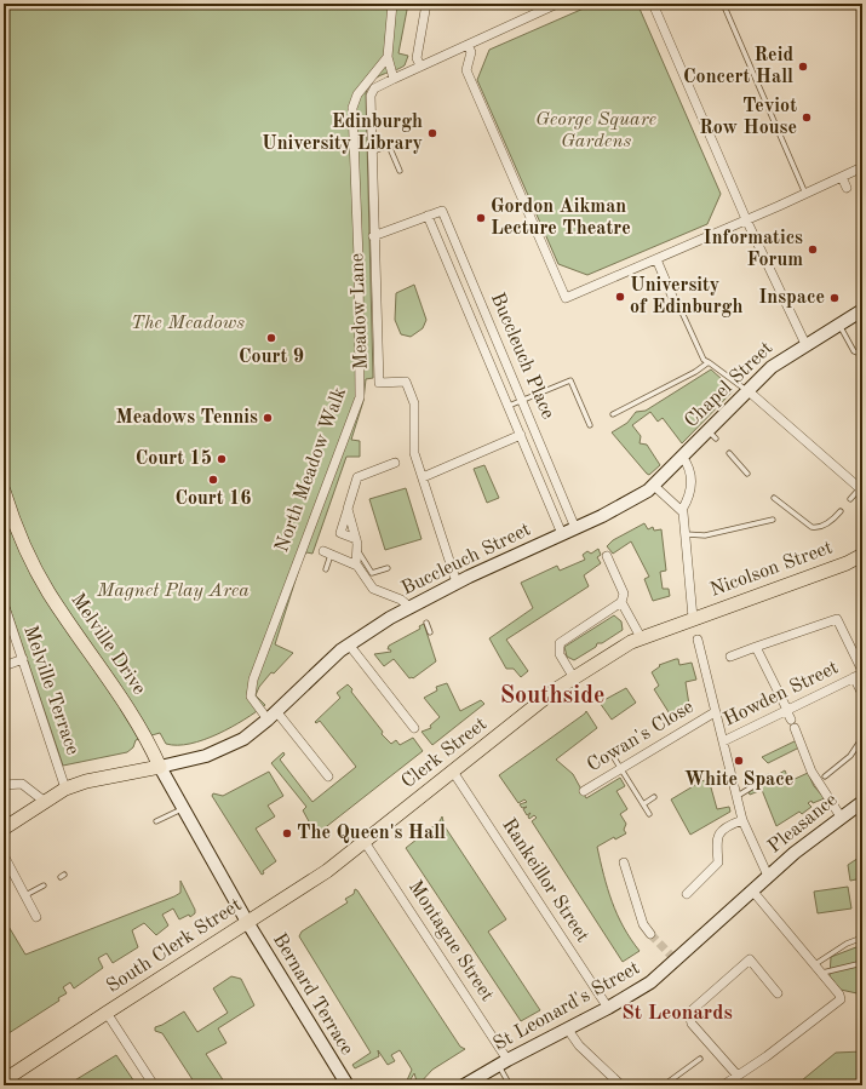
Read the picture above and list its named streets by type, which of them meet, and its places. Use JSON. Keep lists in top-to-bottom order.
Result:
{
  "streets": {
    "main road": [
      "Nicolson Street",
      "Melville Drive",
      "Clerk Street",
      "South Clerk Street"
    ],
    "street": [
      "Meadow Lane",
      "Buccleuch Place",
      "Chapel Street",
      "North Meadow Walk",
      "Buccleuch Street",
      "Melville Terrace",
      "Howden Street",
      "Cowan's Close",
      "Pleasance",
      "Rankeillor Street",
      "Montague Street",
      "Bernard Terrace",
      "St Leonard's Street"
    ]
  },
  "crossings": [
    ["Meadow Lane", "Buccleuch Street"],
    ["Buccleuch Place", "Buccleuch Street"],
    ["Chapel Street", "Buccleuch Street"],
    ["North Meadow Walk", "Buccleuch Street"],
    ["Buccleuch Street", "Melville Drive"],
    ["Buccleuch Street", "Bernard Terrace"],
    ["Nicolson Street", "Clerk Street"],
    ["Melville Drive", "Bernard Terrace"],
    ["Clerk Street", "Rankeillor Street"],
    ["Clerk Street", "Montague Street"],
    ["Clerk Street", "South Clerk Street"],
    ["Pleasance", "St Leonard's Street"],
    ["Rankeillor Street", "St Leonard's Street"],
    ["Montague Street", "South Clerk Street"],
    ["Montague Street", "St Leonard's Street"],
    ["South Clerk Street", "Bernard Terrace"]
  ],
  "districts": ["Southside", "St Leonards"],
  "parks": ["George Square Gardens", "The Meadows", "Magnet Play Area"],
  "places": [
    "Reid Concert Hall",
    "Teviot Row House",
    "Edinburgh University Library",
    "Gordon Aikman Lecture Theatre",
    "Informatics Forum",
    "University of Edinburgh",
    "Inspace",
    "Court 9",
    "Meadows Tennis",
    "Court 15",
    "Court 16",
    "White Space",
    "The Queen's Hall"
  ]
}
